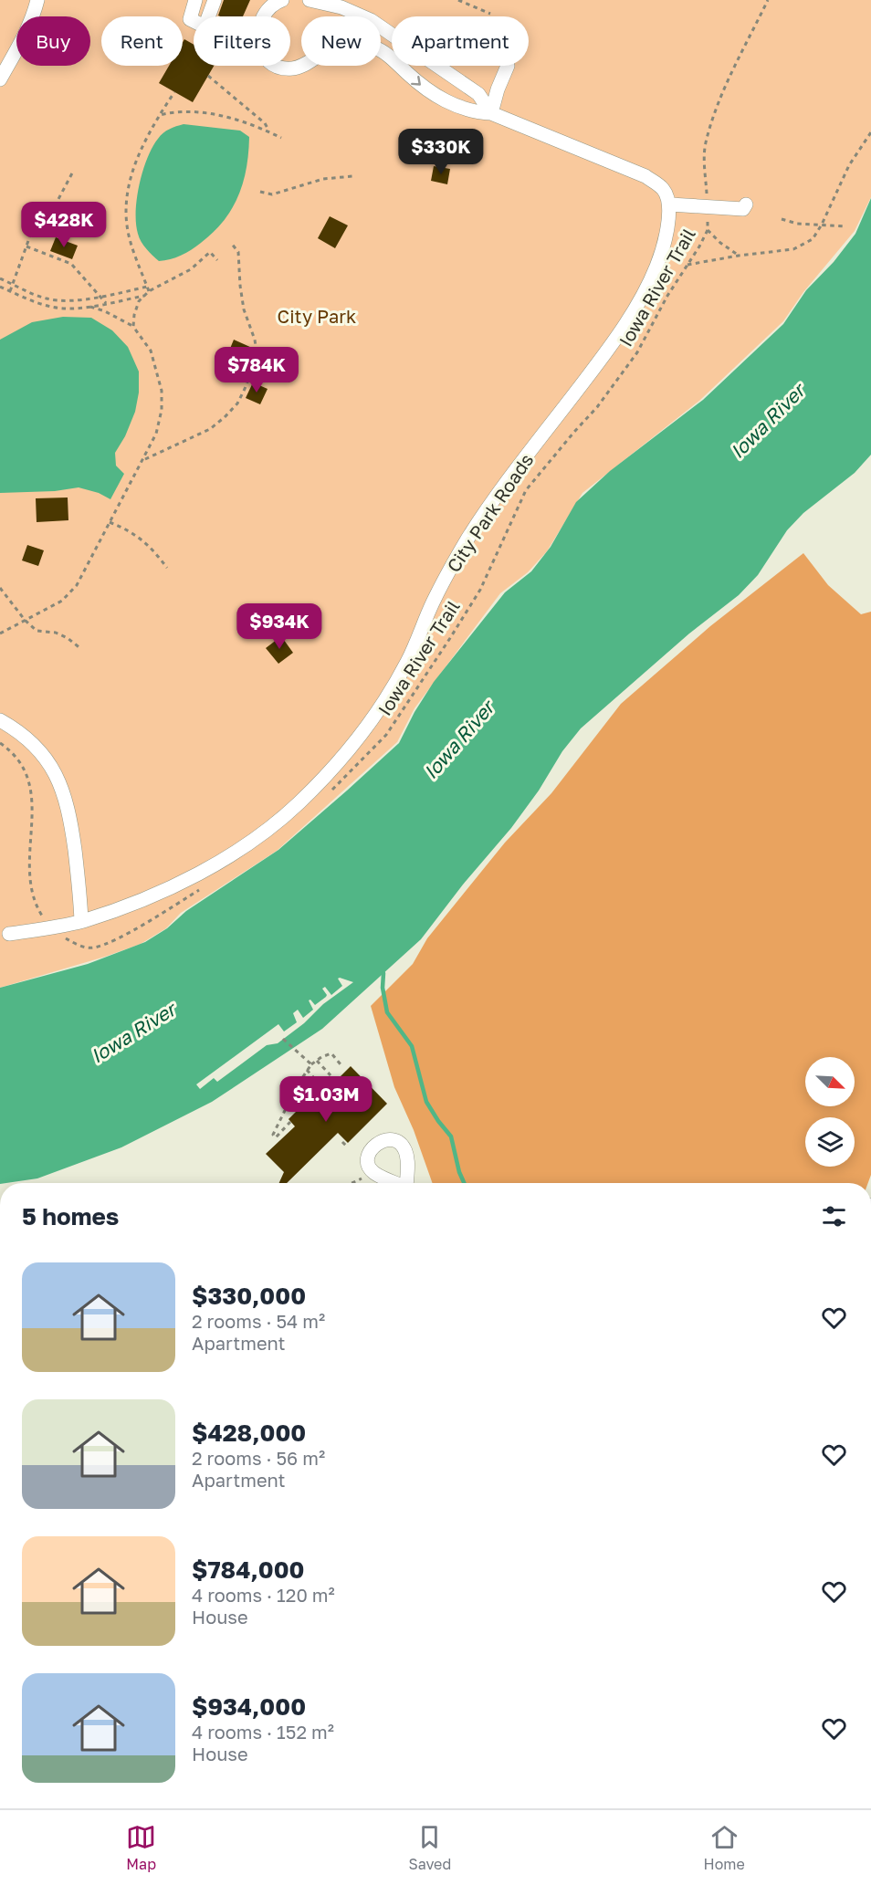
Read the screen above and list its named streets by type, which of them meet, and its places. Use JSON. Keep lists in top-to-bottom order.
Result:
{
  "streets": {
    "street": ["City Park Roads"],
    "path": ["Iowa River Trail"]
  },
  "water": ["Iowa River"],
  "parks": ["City Park"],
  "north": "bottom right",
  "page": {
    "chip": [
      "Buy",
      "Rent",
      "Filters",
      "New",
      "Apartment"
    ],
    "price": [
      "$330K",
      "$428K",
      "$784K",
      "$934K",
      "$1.03M"
    ],
    "heading": "5 homes",
    "list": [
      {
        "name": "$330,000",
        "note": "2 rooms · 54 m² · Apartment"
      },
      {
        "name": "$428,000",
        "note": "2 rooms · 56 m² · Apartment"
      },
      {
        "name": "$784,000",
        "note": "4 rooms · 120 m² · House"
      },
      {
        "name": "$934,000",
        "note": "4 rooms · 152 m² · House"
      }
    ],
    "tabs": ["Map", "Saved", "Home"]
  }
}
